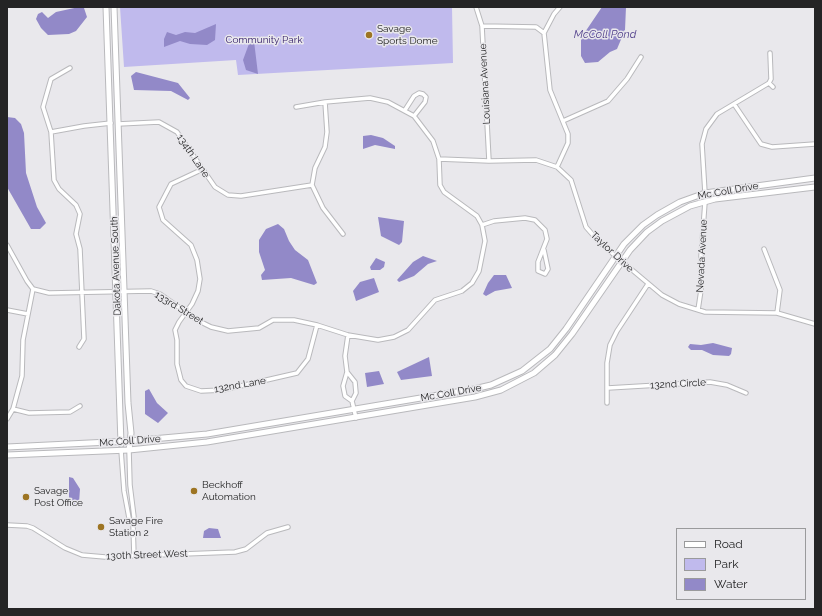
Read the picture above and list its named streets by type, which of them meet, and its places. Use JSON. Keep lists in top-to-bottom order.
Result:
{
  "streets": {
    "main road": ["Mc Coll Drive", "Dakota Avenue South"],
    "street": [
      "Louisiana Avenue",
      "134th Lane",
      "Taylor Drive",
      "Nevada Avenue",
      "133rd Street",
      "132nd Circle",
      "132nd Lane",
      "130th Street West"
    ]
  },
  "crossings": [
    ["Louisiana Avenue", "Taylor Drive"],
    ["134th Lane", "Dakota Avenue South"],
    ["134th Lane", "132nd Lane"],
    ["Mc Coll Drive", "Taylor Drive"],
    ["Mc Coll Drive", "Nevada Avenue"],
    ["Mc Coll Drive", "Dakota Avenue South"],
    ["Taylor Drive", "Nevada Avenue"],
    ["Dakota Avenue South", "133rd Street"],
    ["Dakota Avenue South", "130th Street West"],
    ["133rd Street", "132nd Lane"]
  ],
  "water": ["McColl Pond"],
  "parks": ["Community Park"],
  "places": [
    "Savage Sports Dome",
    "Beckhoff Automation",
    "Savage Post Office",
    "Savage Fire Station 2"
  ],
  "legend": ["Road", "Park", "Water"]
}
